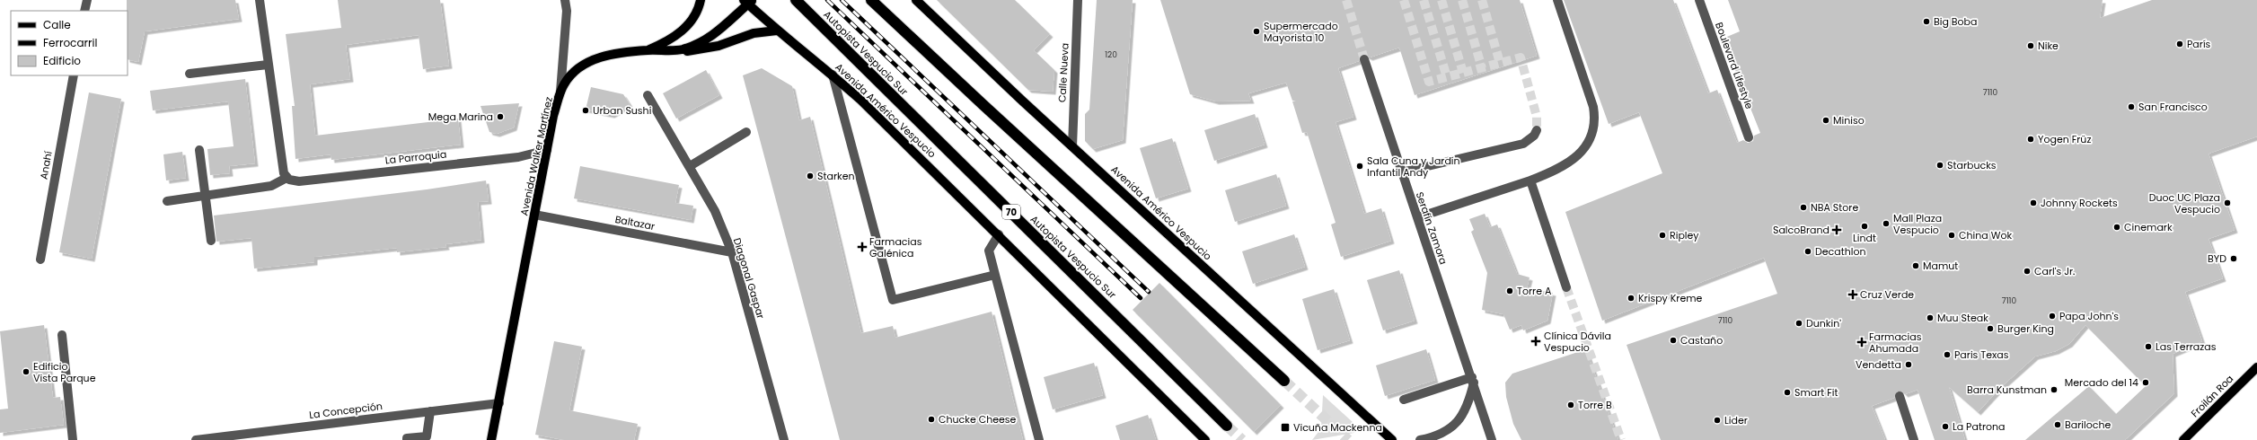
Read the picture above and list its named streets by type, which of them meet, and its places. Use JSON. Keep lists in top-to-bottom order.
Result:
{
  "streets": {
    "highway": ["Autopista Vespucio Sur", "70"],
    "main road": ["Avenida Américo Vespucio", "Avenida Walker Martínez", "Froilán Roa"],
    "street": [
      "Boulevard Lifestyle",
      "Calle Nueva",
      "La Parroquia",
      "Anahí",
      "Baltazar",
      "Serafín Zamora",
      "Diagonal Gaspar",
      "La Concepción"
    ]
  },
  "crossings": [
    ["Calle Nueva", "Avenida Américo Vespucio"],
    ["Avenida Américo Vespucio", "Avenida Walker Martínez"],
    ["Avenida Walker Martínez", "La Parroquia"],
    ["Avenida Walker Martínez", "Baltazar"],
    ["Avenida Walker Martínez", "La Concepción"],
    ["Baltazar", "Diagonal Gaspar"]
  ],
  "places": {
    "other": [
      "Big Boba",
      "Supermercado Mayorista 10",
      "París",
      "Nike",
      "San Francisco",
      "Urban Sushi",
      "Mega Marina",
      "Miniso",
      "Yogen Früz",
      "Starbucks",
      "Sala Cuna y Jardín Infantil Andy",
      "Starken",
      "Johnny Rockets",
      "Duoc UC Plaza Vespucio",
      "NBA Store",
      "Mall Plaza Vespucio",
      "Lindt",
      "Cinemark",
      "Ripley",
      "China Wok",
      "Decathlon",
      "BYD",
      "Mamut",
      "Carl's Jr.",
      "Torre A",
      "Krispy Kreme",
      "Papa John's",
      "Muu Steak",
      "Dunkin'",
      "Burger King",
      "Castaño",
      "Las Terrazas",
      "Paris Texas",
      "Vendetta",
      "Edificio Vista Parque",
      "Mercado del 14",
      "Barra Kunstman",
      "Smart Fit",
      "Torre B",
      "Chucke Cheese",
      "Lider",
      "Bariloche",
      "La Patrona"
    ],
    "health": [
      "SalcoBrand",
      "Farmacias Galénica",
      "Cruz Verde",
      "Clínica Dávila Vespucio",
      "Farmacias Ahumada"
    ],
    "transit": ["Vicuña Mackenna"]
  },
  "house_numbers": [
    "120",
    "7110",
    "7110",
    "7110"
  ],
  "legend": ["Calle", "Ferrocarril", "Edificio"]
}
